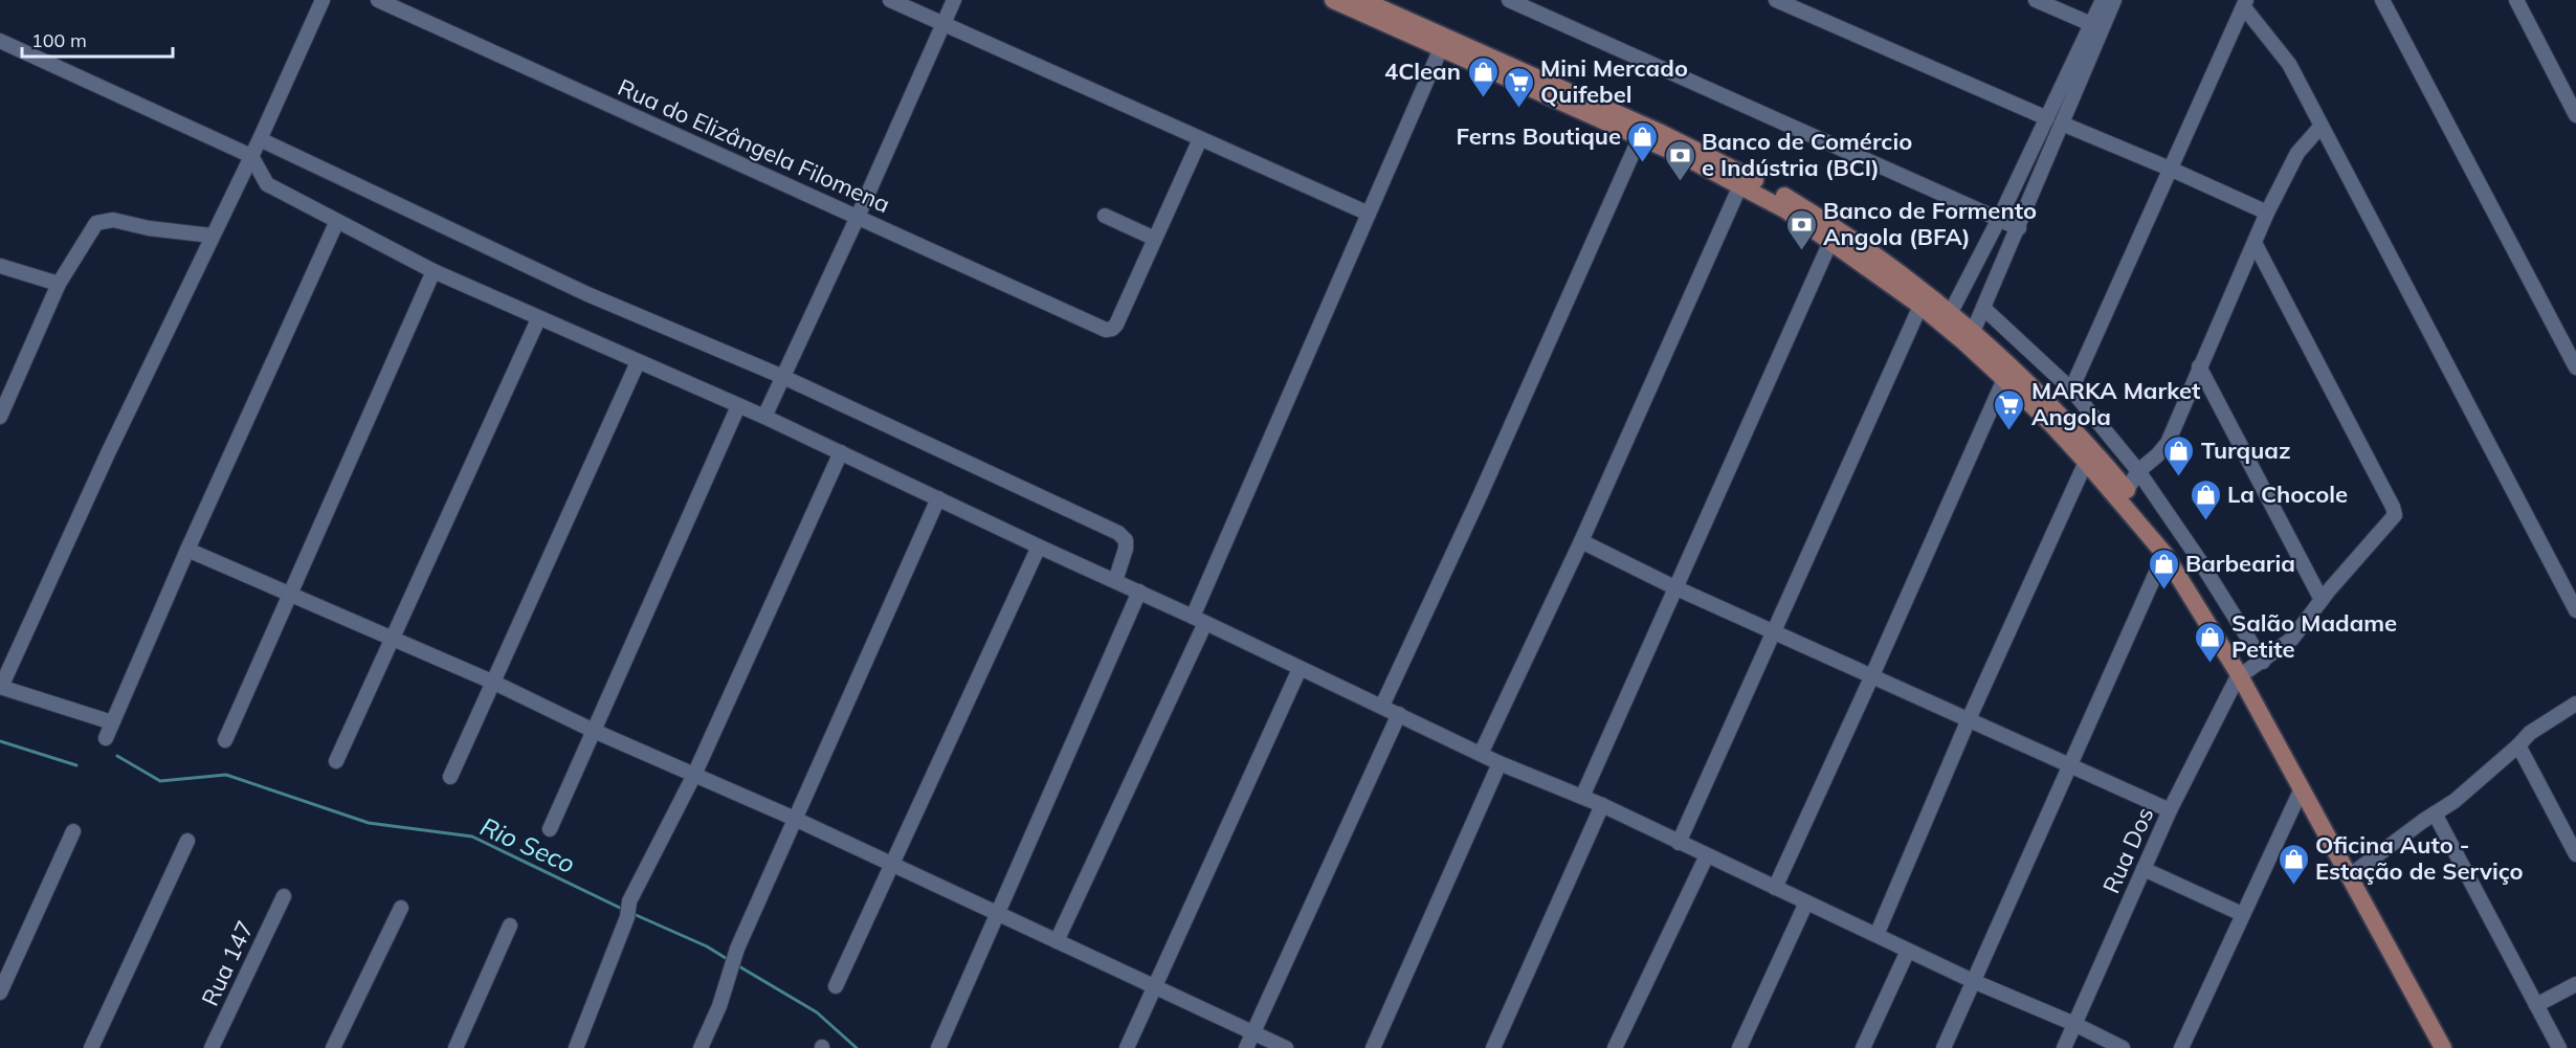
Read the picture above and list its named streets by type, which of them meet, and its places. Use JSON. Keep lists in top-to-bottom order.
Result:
{
  "streets": {
    "street": ["Rua do Elizângela Filomena", "Rua Dos", "Rua 147"]
  },
  "water": ["Rio Seco"],
  "places": {
    "shop": [
      "4Clean",
      "Ferns Boutique",
      "Turquaz",
      "La Chocole",
      "Barbearia",
      "Salão Madame Petite",
      "Oficina Auto - Estação de Serviço"
    ],
    "supermarket": ["Mini Mercado Quifebel", "MARKA Market Angola"],
    "bank": ["Banco de Comércio e Indústria (BCI)", "Banco de Formento Angola (BFA)"]
  },
  "scale_bar": "100 m"
}
